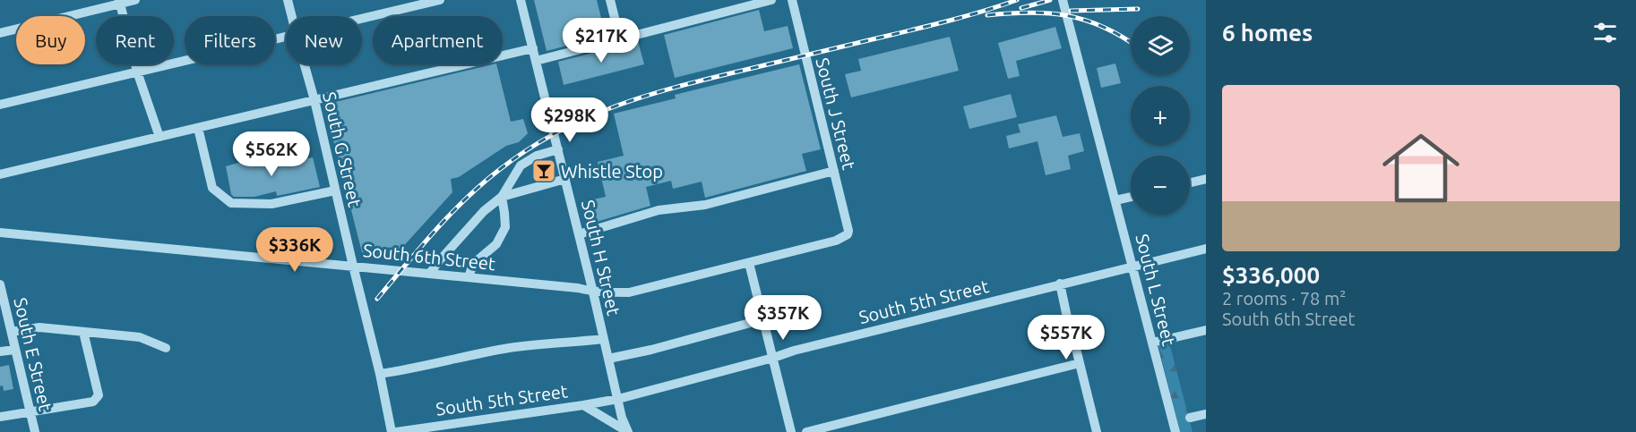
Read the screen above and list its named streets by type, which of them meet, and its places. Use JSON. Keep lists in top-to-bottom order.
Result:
{
  "streets": {
    "street": [
      "South J Street",
      "South G Street",
      "South 6th Street",
      "South H Street",
      "South L Street",
      "South 5th Street",
      "South E Street"
    ]
  },
  "crossings": [
    ["South J Street", "South 6th Street"],
    ["South G Street", "South 6th Street"],
    ["South 6th Street", "South H Street"],
    ["South H Street", "South 5th Street"],
    ["South L Street", "South 5th Street"]
  ],
  "places": {
    "bar": ["Whistle Stop"]
  },
  "page": {
    "heading": "6 homes",
    "map_buttons": ["+", "−"],
    "chip": [
      "Buy",
      "Rent",
      "Filters",
      "New",
      "Apartment"
    ],
    "price": [
      "$217K",
      "$298K",
      "$562K",
      "$336K",
      "$357K",
      "$557K"
    ],
    "list": [
      {
        "name": "$336,000",
        "note": "2 rooms · 78 m² · South 6th Street"
      }
    ]
  }
}
